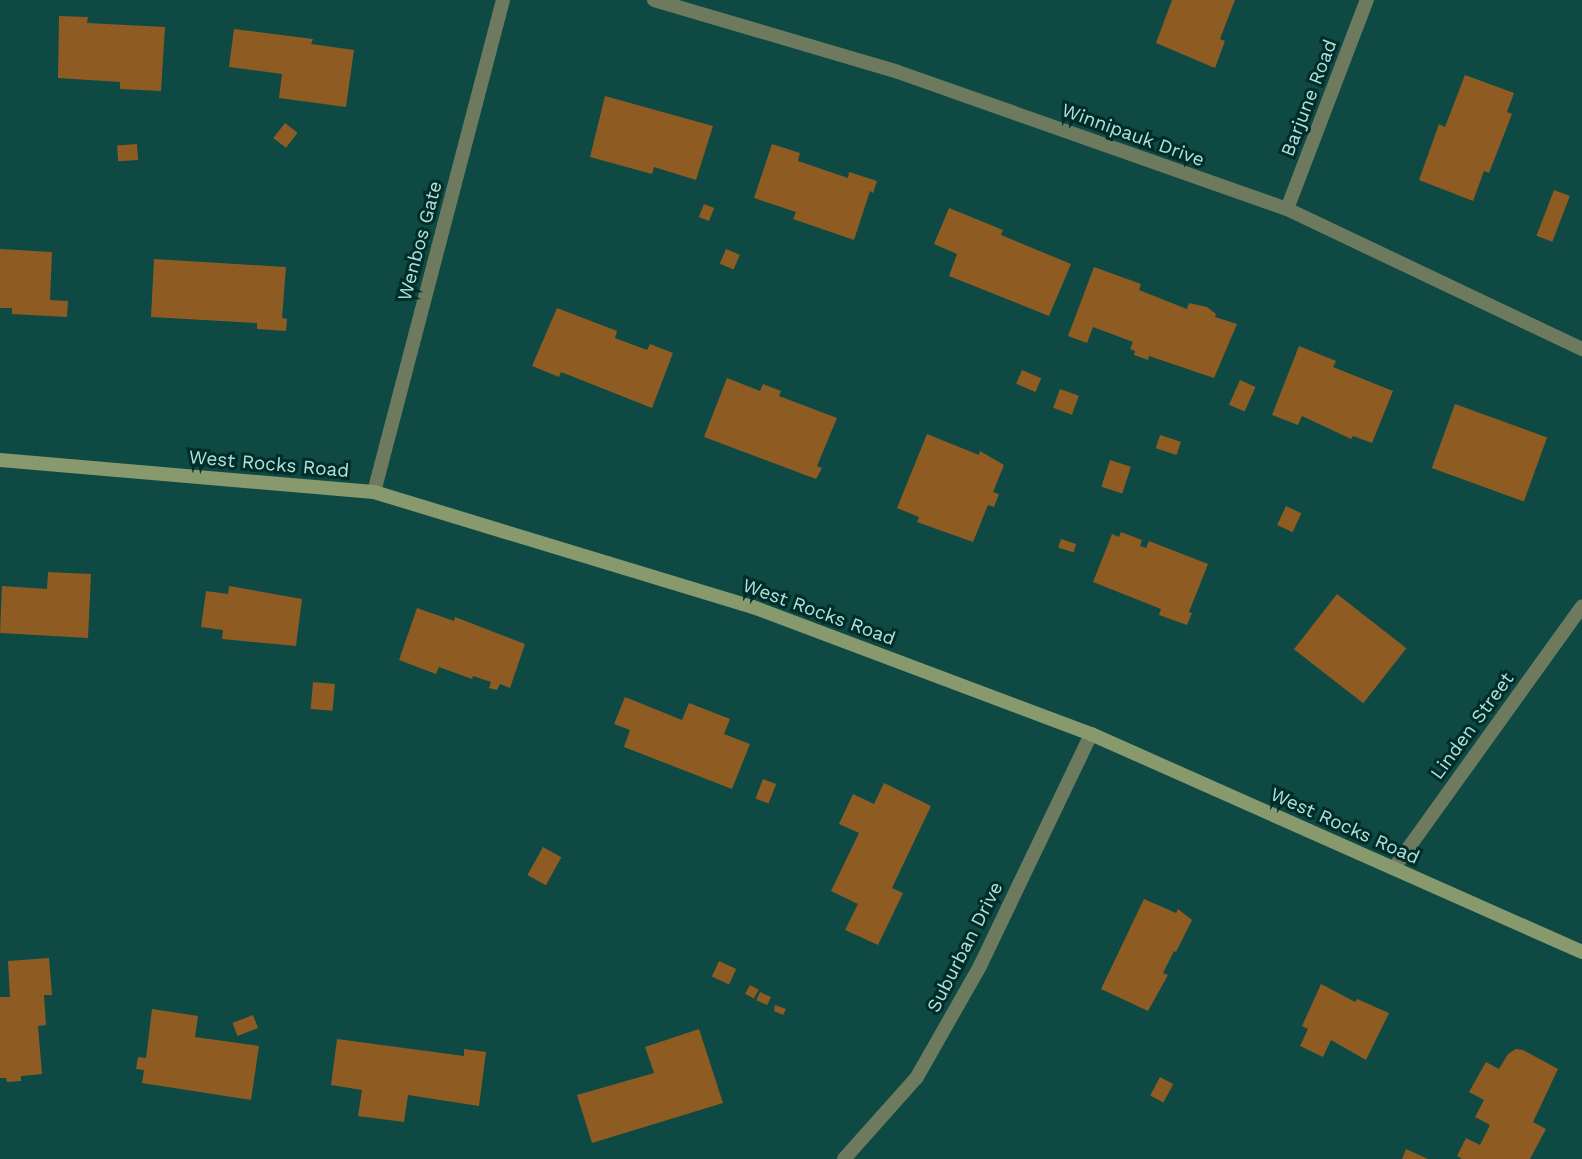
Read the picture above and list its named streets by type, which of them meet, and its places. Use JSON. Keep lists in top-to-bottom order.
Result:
{
  "streets": {
    "main road": ["West Rocks Road"],
    "street": [
      "Barjune Road",
      "Winnipauk Drive",
      "Wenbos Gate",
      "Linden Street",
      "Suburban Drive"
    ]
  },
  "crossings": [
    ["Barjune Road", "Winnipauk Drive"],
    ["Wenbos Gate", "West Rocks Road"],
    ["West Rocks Road", "Linden Street"],
    ["West Rocks Road", "Suburban Drive"]
  ]
}
